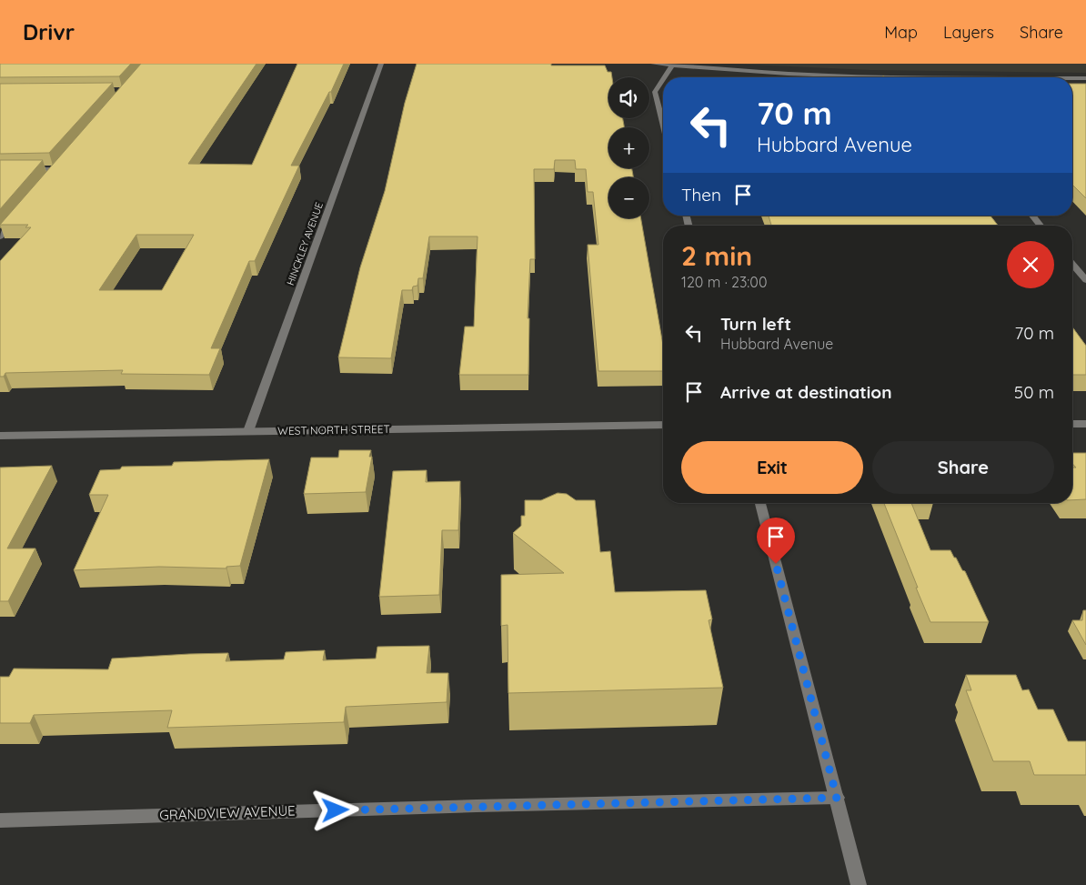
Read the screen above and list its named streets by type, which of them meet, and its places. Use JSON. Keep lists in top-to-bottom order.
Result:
{
  "streets": {
    "street": ["HINCKLEY AVENUE", "WEST NORTH STREET", "GRANDVIEW AVENUE"]
  },
  "crossings": [
    ["HINCKLEY AVENUE", "WEST NORTH STREET"]
  ],
  "page": {
    "header": "Drivr",
    "nav": ["Map", "Layers", "Share"],
    "map_buttons": ["+", "−"],
    "turn": ["70 m", "Hubbard Avenue"],
    "then": "Then",
    "heading": ["2 min", "120 m · 23:00"],
    "list": [
      {
        "name": "Turn left",
        "note": "Hubbard Avenue",
        "value": "70 m"
      },
      {
        "name": "Arrive at destination",
        "value": "50 m"
      }
    ],
    "buttons": ["Exit", "Share"]
  }
}
